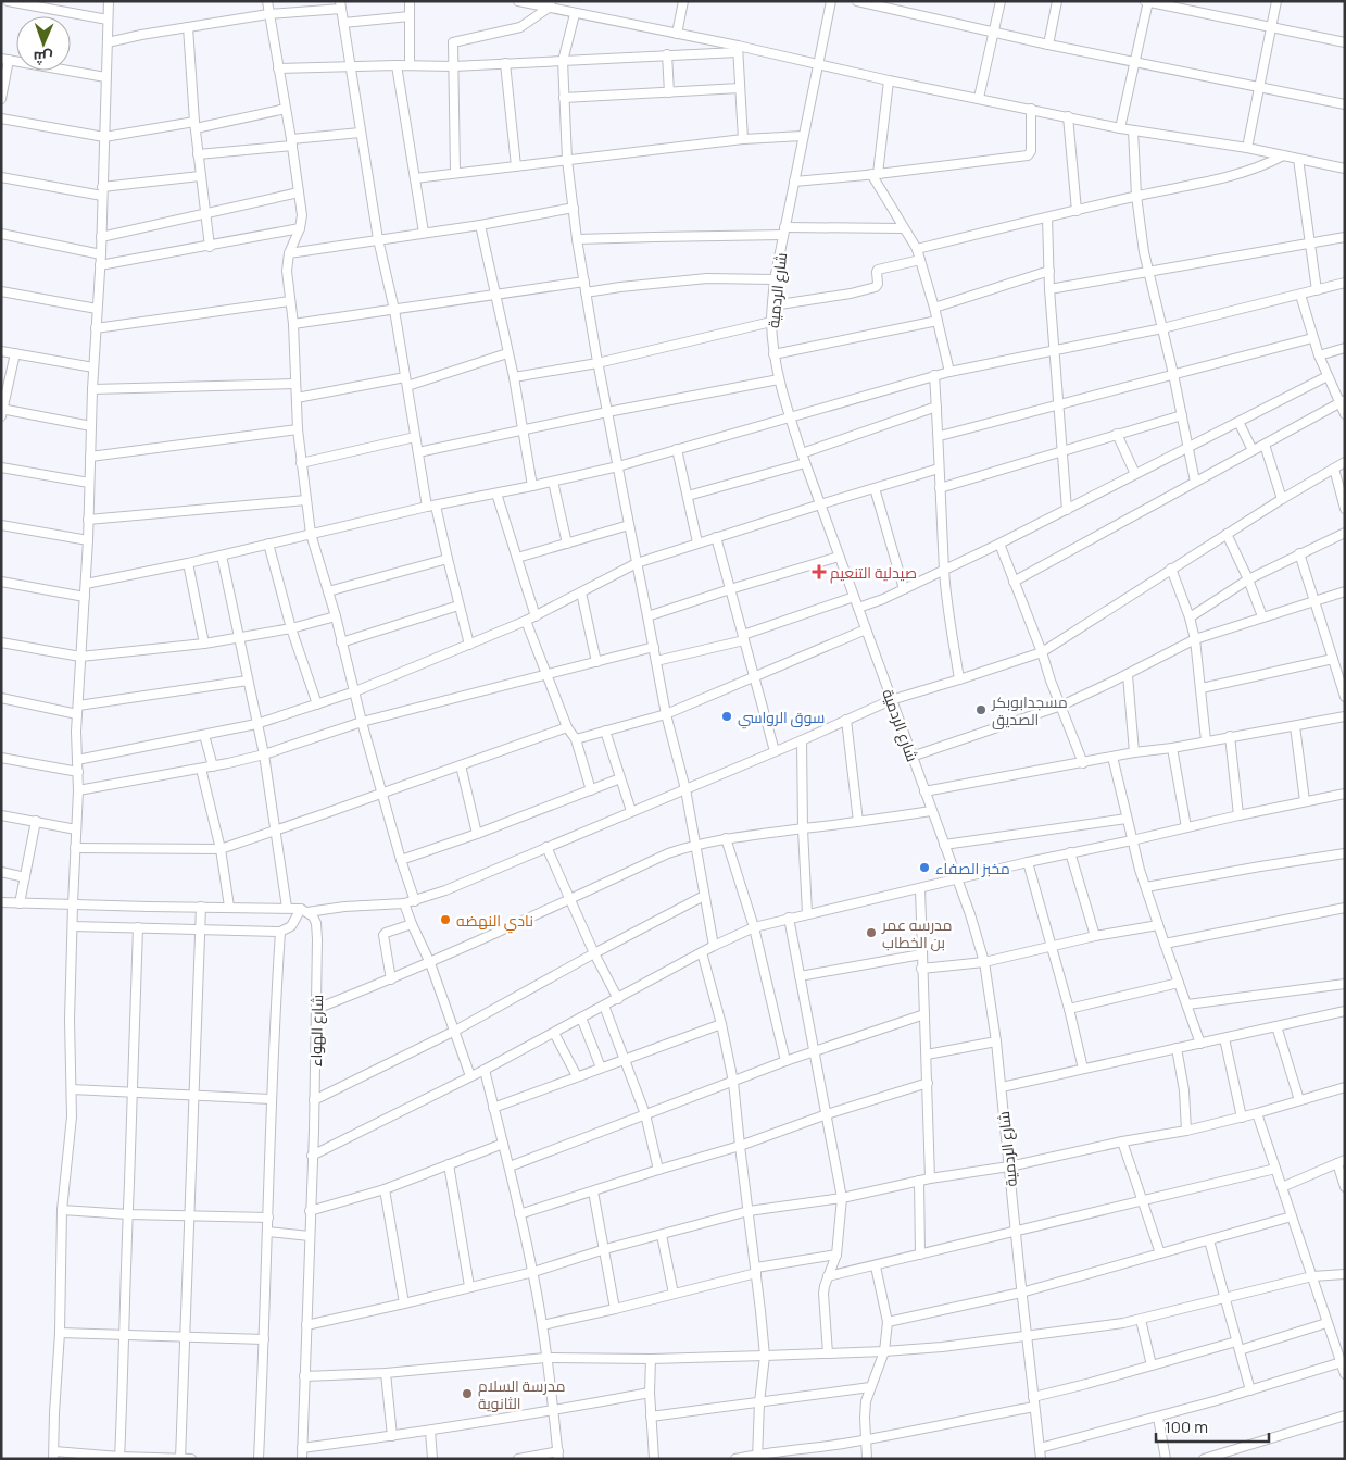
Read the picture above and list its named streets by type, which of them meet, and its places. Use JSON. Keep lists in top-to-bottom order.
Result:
{
  "streets": {
    "street": ["شارع الردمية", "شارع الهواء"]
  },
  "places": {
    "health": ["صيدلية التنعيم"],
    "other": [
      "مسجدابوبكر الصديق",
      "سوق الرواسي",
      "مخبز الصفاء",
      "نادي النهضه",
      "مدرسه عمر بن الخطاب",
      "مدرسة السلام الثانوية"
    ]
  },
  "scale_bar": "100 m",
  "north": "bottom"
}
